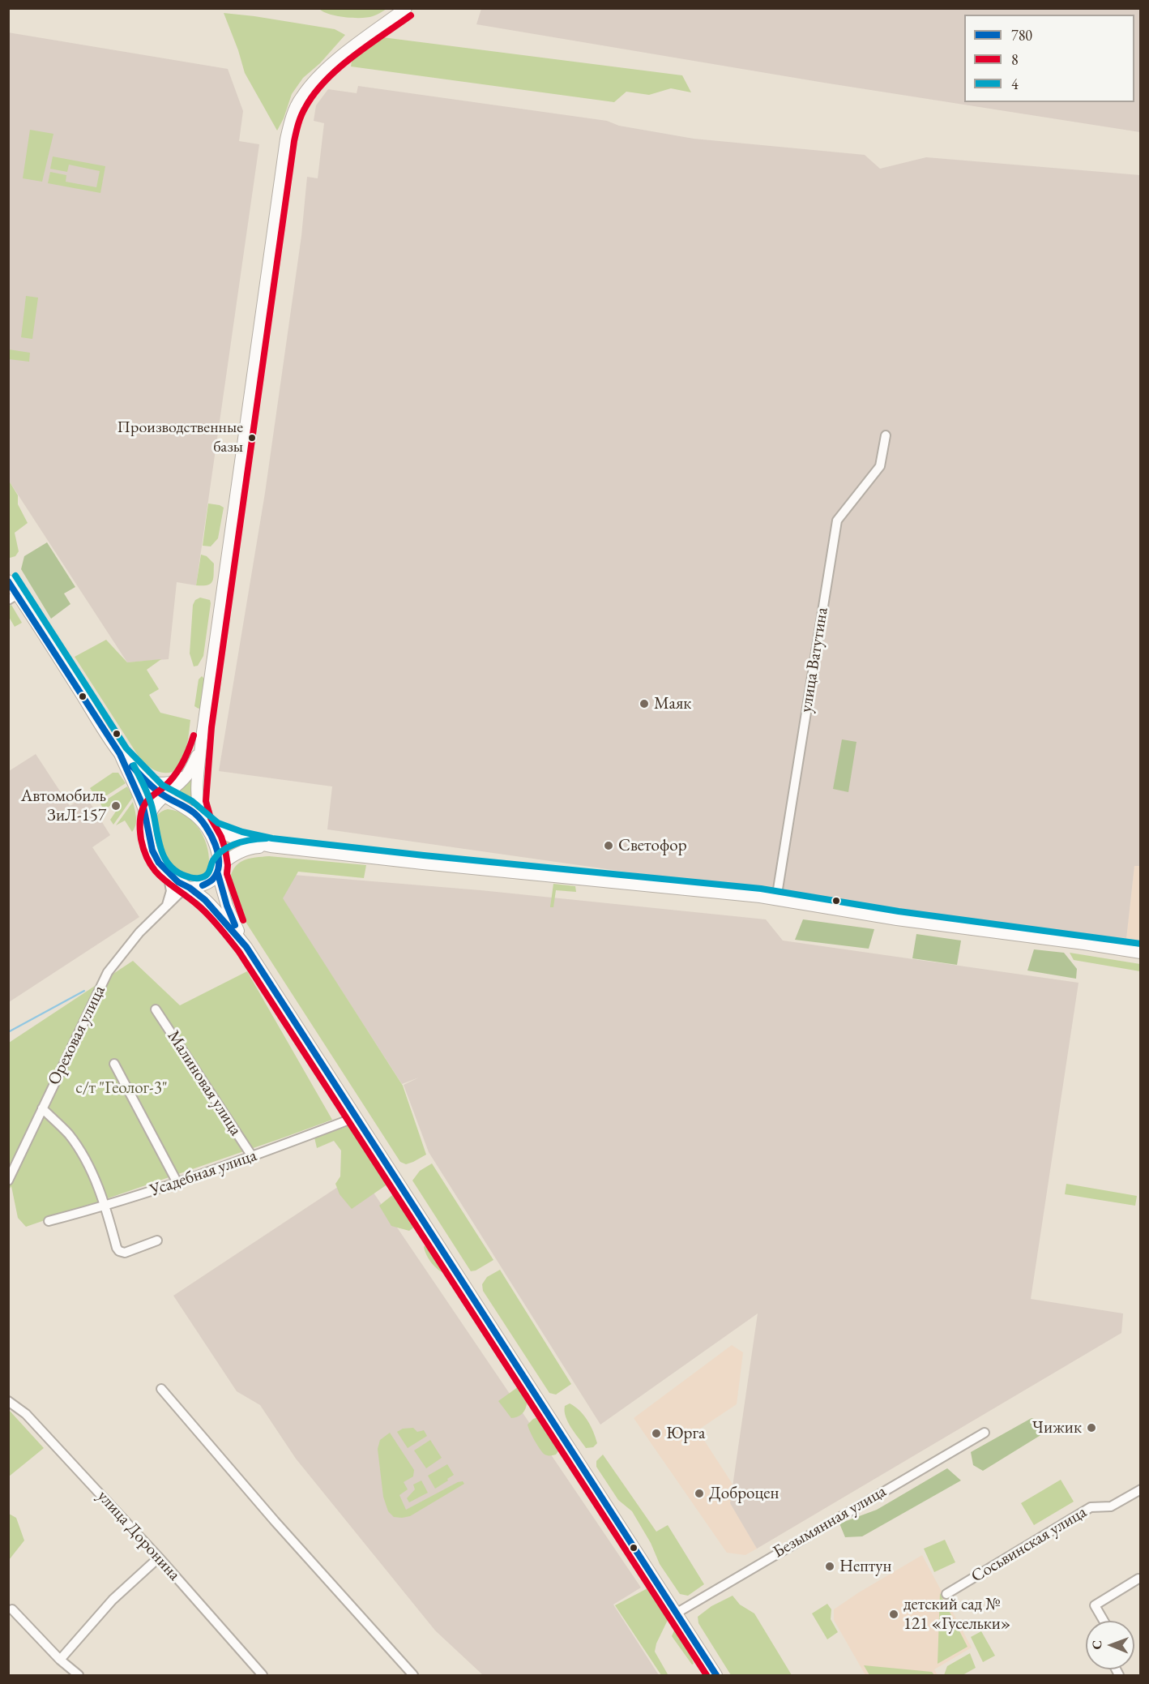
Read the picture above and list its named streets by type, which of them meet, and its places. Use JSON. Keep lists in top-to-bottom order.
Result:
{
  "streets": {
    "street": [
      "улица Ватутина",
      "Ореховая улица",
      "Малиновая улица",
      "Усадебная улица",
      "Безымянная улица",
      "улица Доронина",
      "Сосьвинская улица"
    ]
  },
  "crossings": [
    ["Малиновая улица", "Усадебная улица"]
  ],
  "parks": ["с/т \"Геолог-3\""],
  "places": [
    "Производственные базы",
    "Маяк",
    "Автомобиль ЗиЛ-157",
    "Светофор",
    "Чижик",
    "Юрга",
    "Доброцен",
    "Нептун",
    "детский сад № 121 «Гусельки»"
  ],
  "lines": ["transit line 8", "transit line 4", "transit line 780"],
  "legend": ["780", "8", "4"],
  "north": "left"
}
